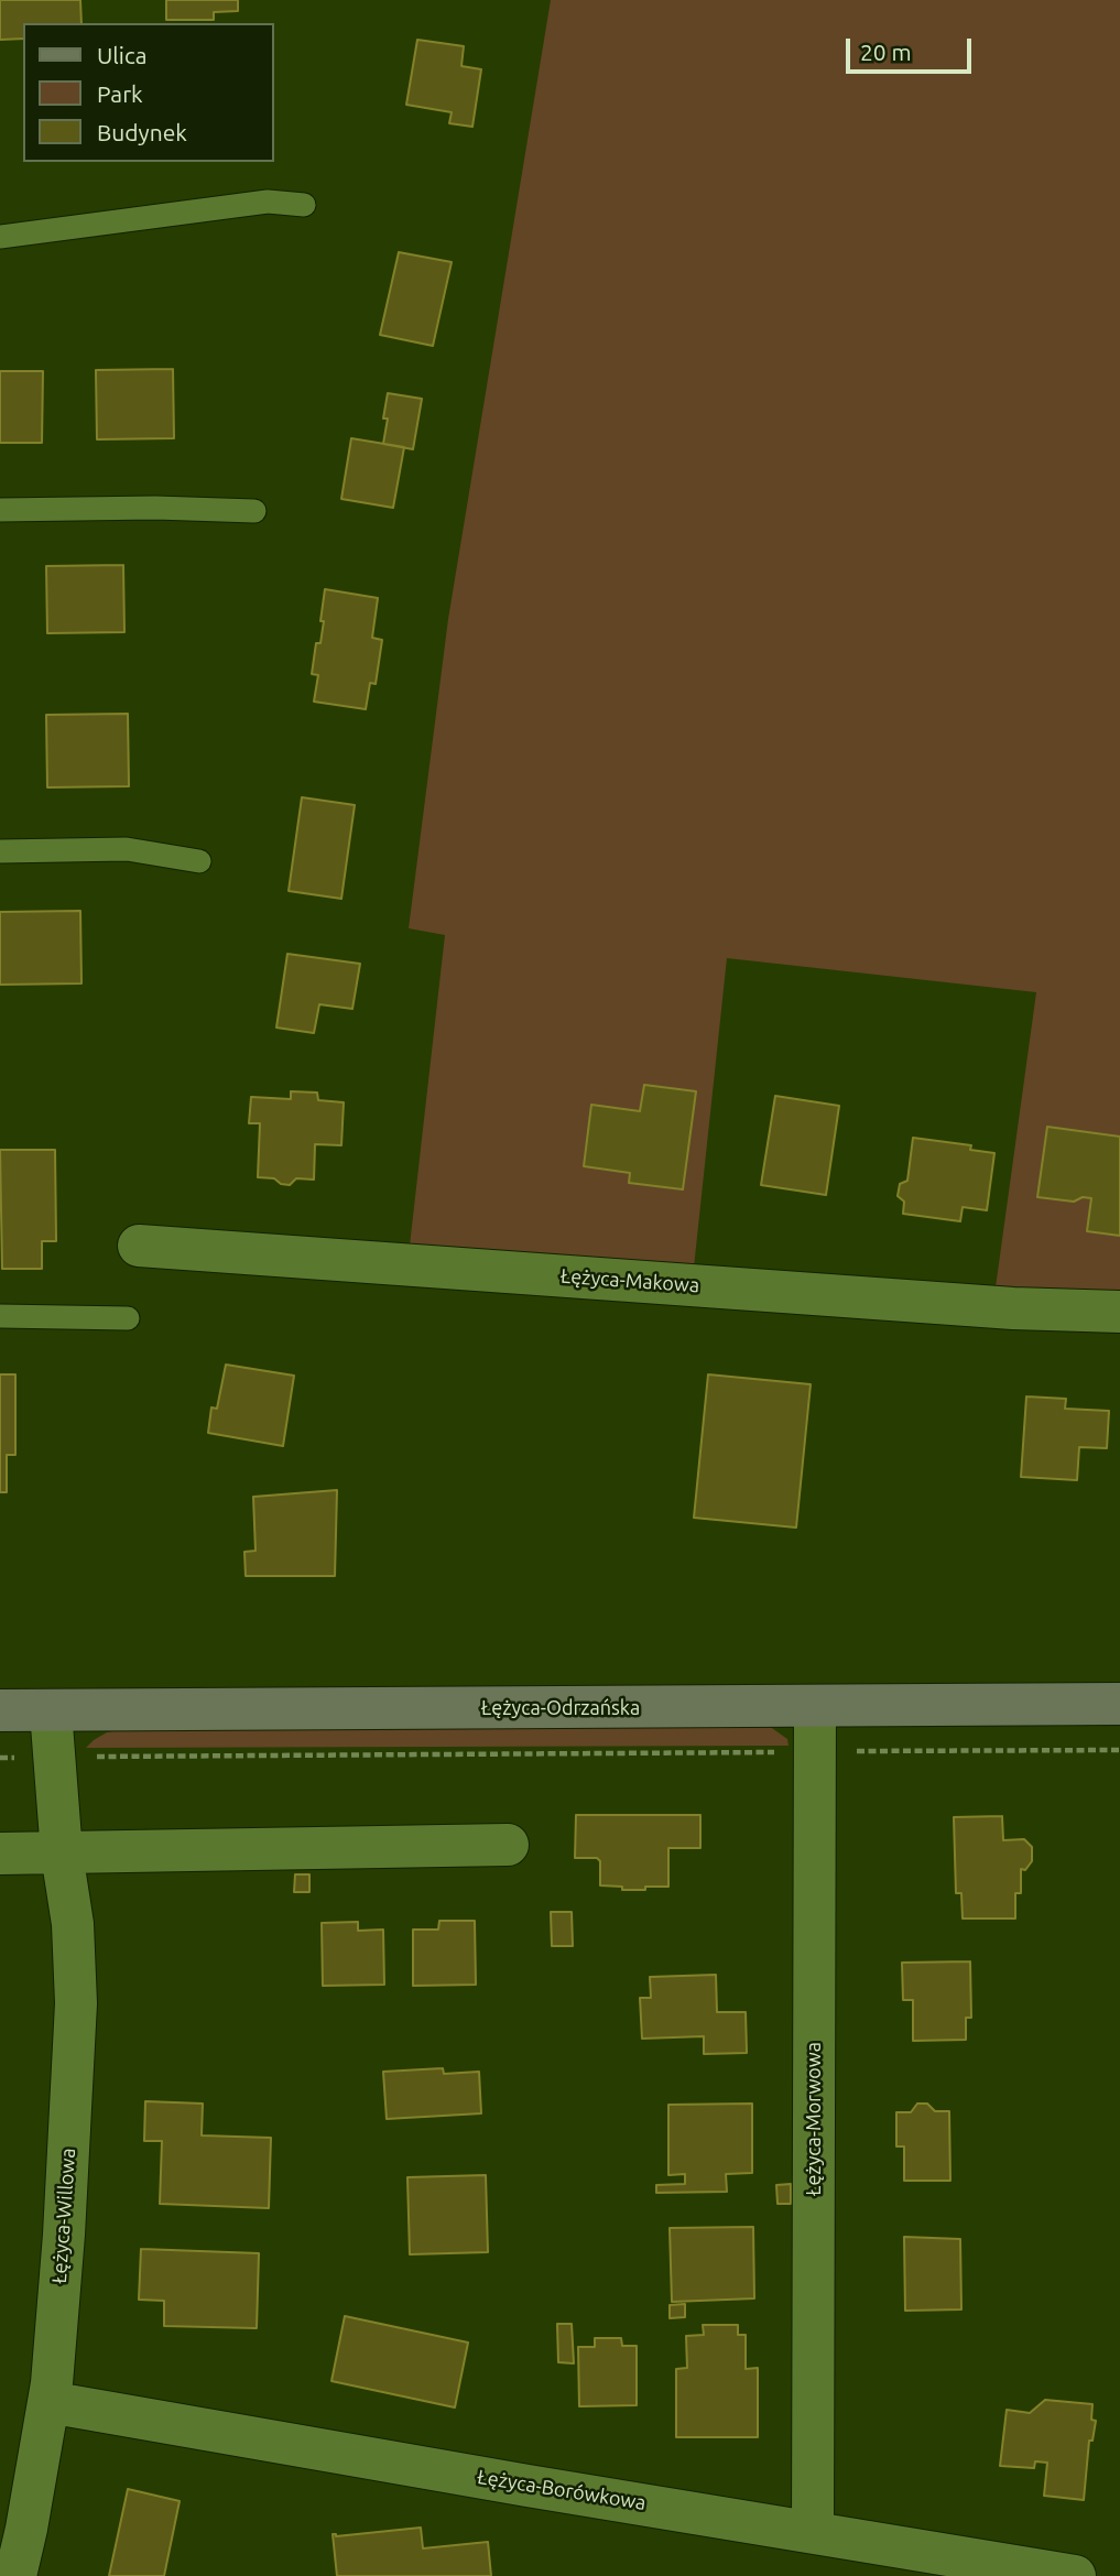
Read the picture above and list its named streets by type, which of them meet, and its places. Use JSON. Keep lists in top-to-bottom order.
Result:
{
  "streets": {
    "main road": ["Łężyca-Odrzańska"],
    "street": [
      "Łężyca-Makowa",
      "Łężyca-Morwowa",
      "Łężyca-Willowa",
      "Łężyca-Borówkowa"
    ]
  },
  "crossings": [
    ["Łężyca-Odrzańska", "Łężyca-Morwowa"],
    ["Łężyca-Odrzańska", "Łężyca-Willowa"],
    ["Łężyca-Morwowa", "Łężyca-Borówkowa"],
    ["Łężyca-Willowa", "Łężyca-Borówkowa"]
  ],
  "legend": ["Ulica", "Park", "Budynek"],
  "scale_bar": "20 m"
}
